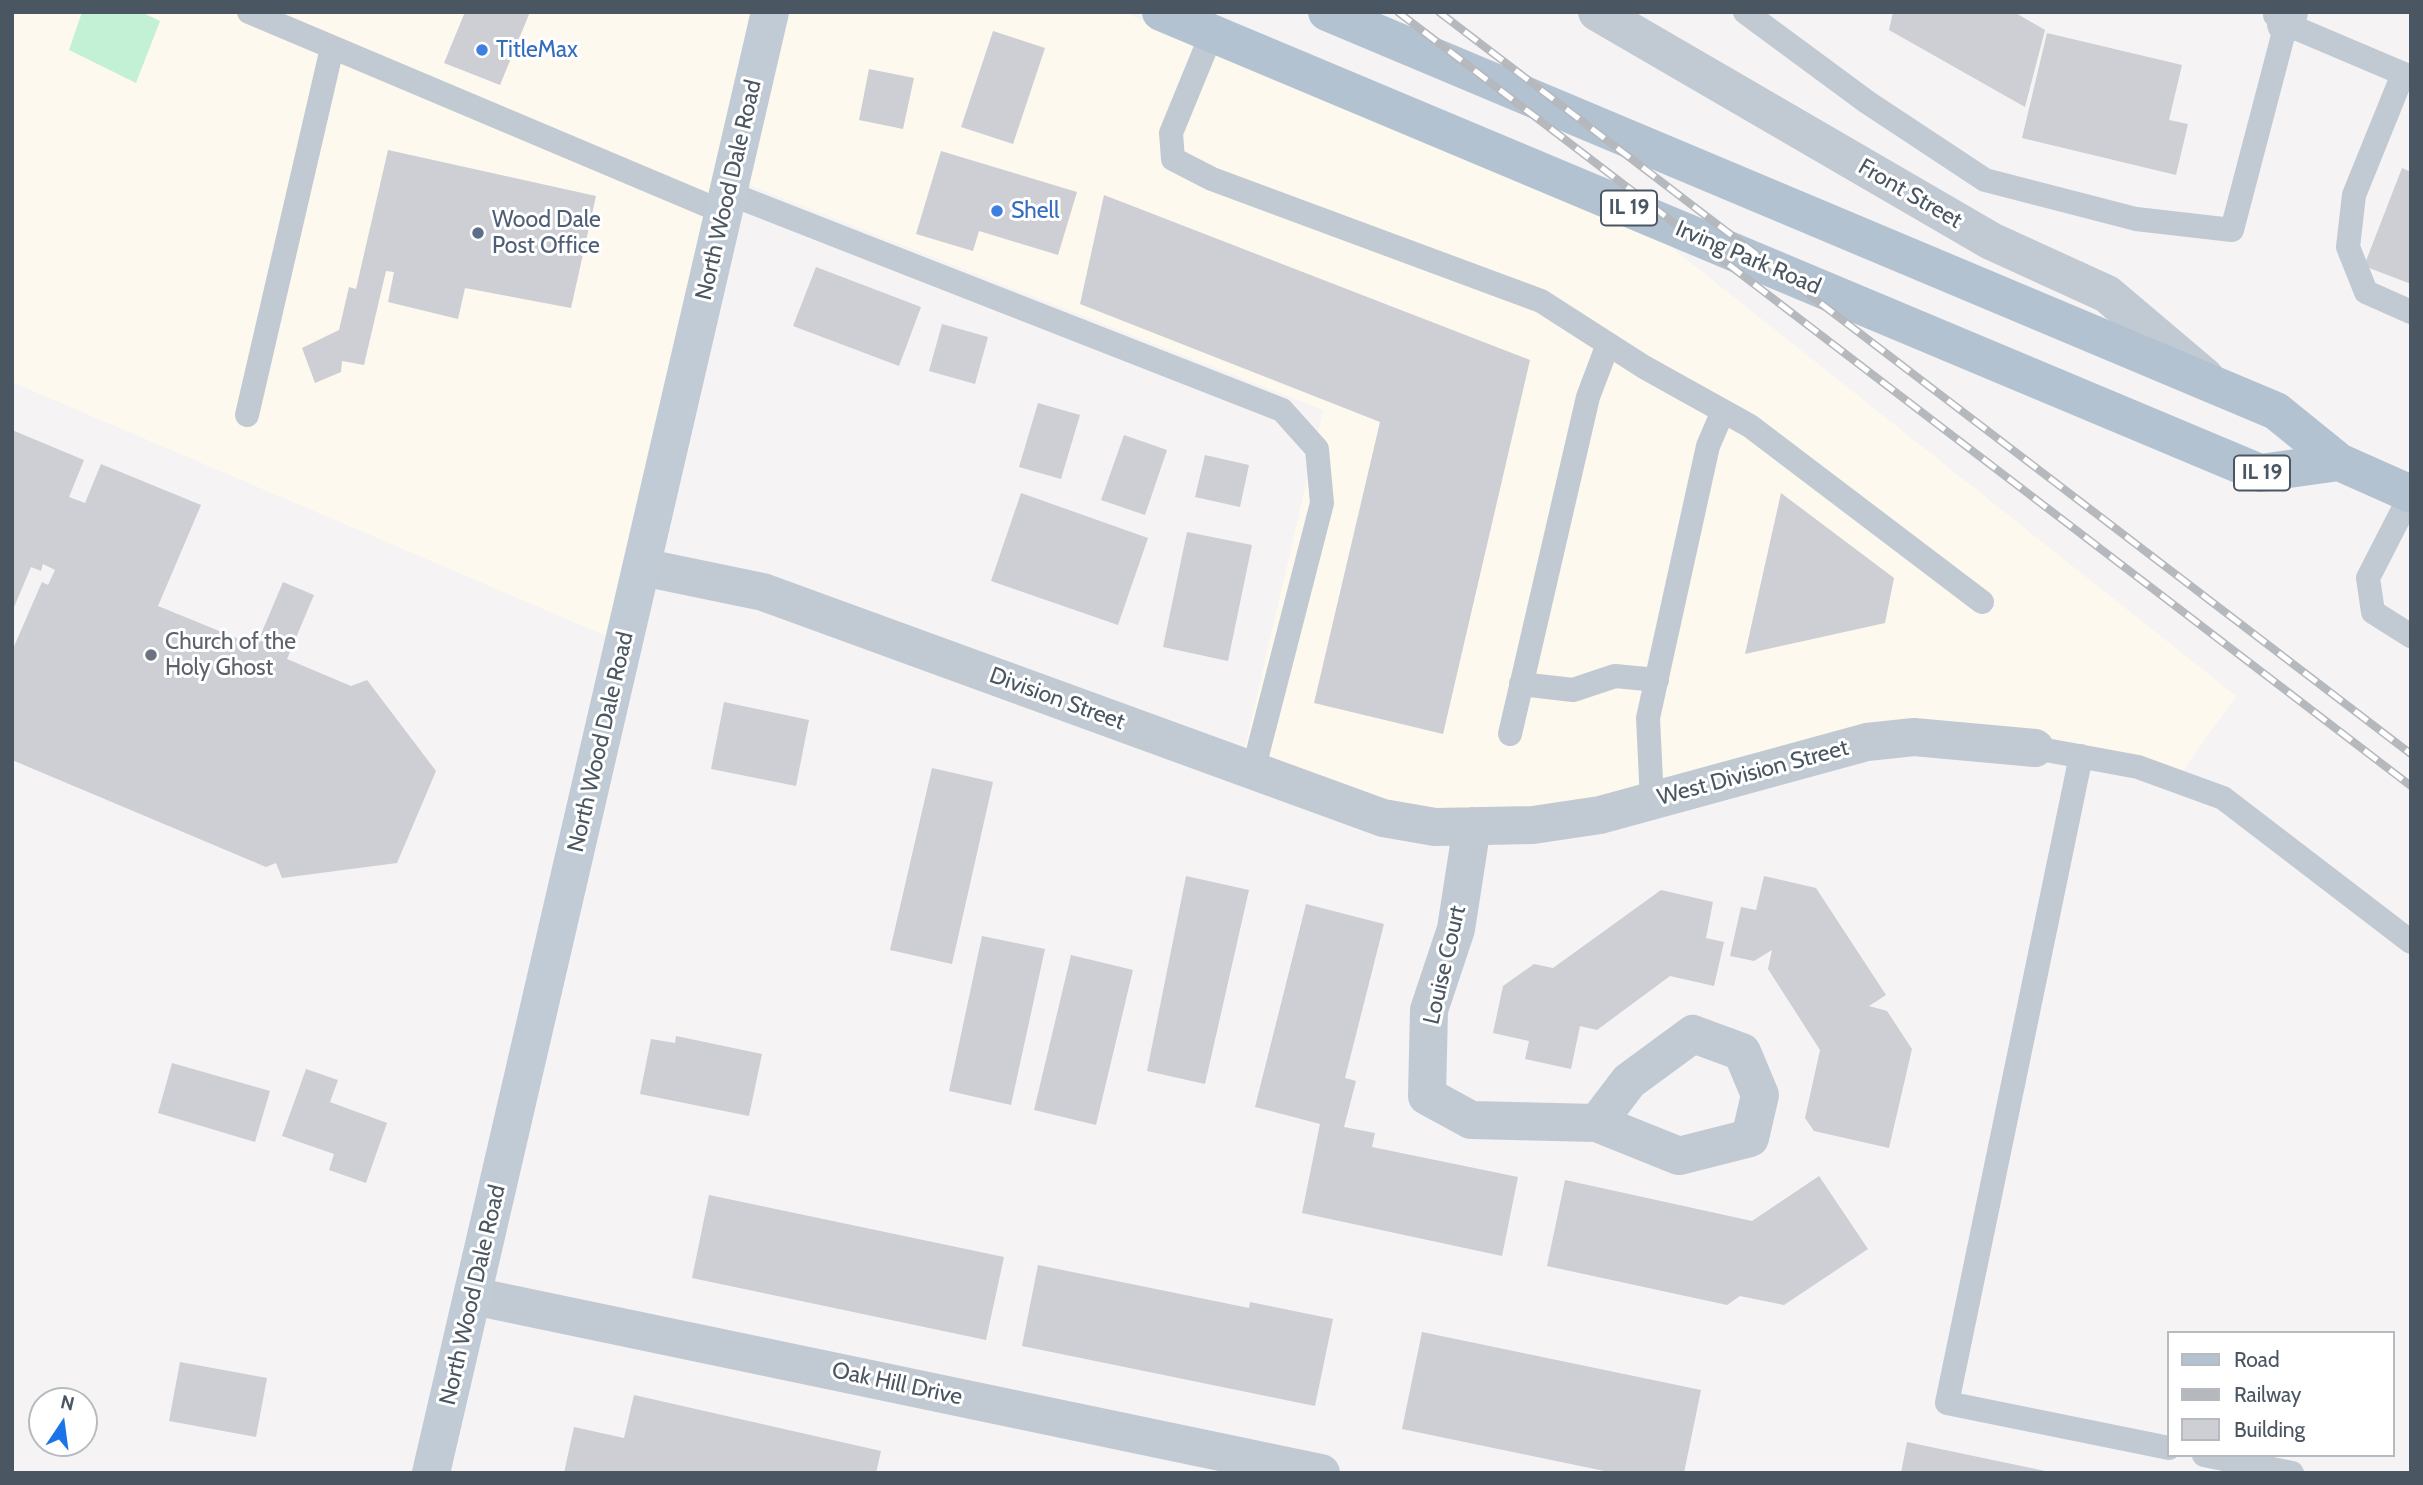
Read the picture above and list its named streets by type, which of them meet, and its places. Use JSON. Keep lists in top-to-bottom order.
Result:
{
  "streets": {
    "main road": ["North Wood Dale Road", "IL 19", "Irving Park Road"],
    "street": [
      "Front Street",
      "Division Street",
      "West Division Street",
      "Louise Court",
      "Oak Hill Drive"
    ]
  },
  "crossings": [
    ["North Wood Dale Road", "Division Street"],
    ["North Wood Dale Road", "Oak Hill Drive"],
    ["Front Street", "IL 19"],
    ["IL 19", "Irving Park Road"],
    ["Division Street", "West Division Street"],
    ["Division Street", "Louise Court"],
    ["West Division Street", "Louise Court"]
  ],
  "places": [
    "TitleMax",
    "Shell",
    "Wood Dale Post Office",
    "Church of the Holy Ghost"
  ],
  "legend": ["Road", "Railway", "Building"],
  "north": "top"
}
